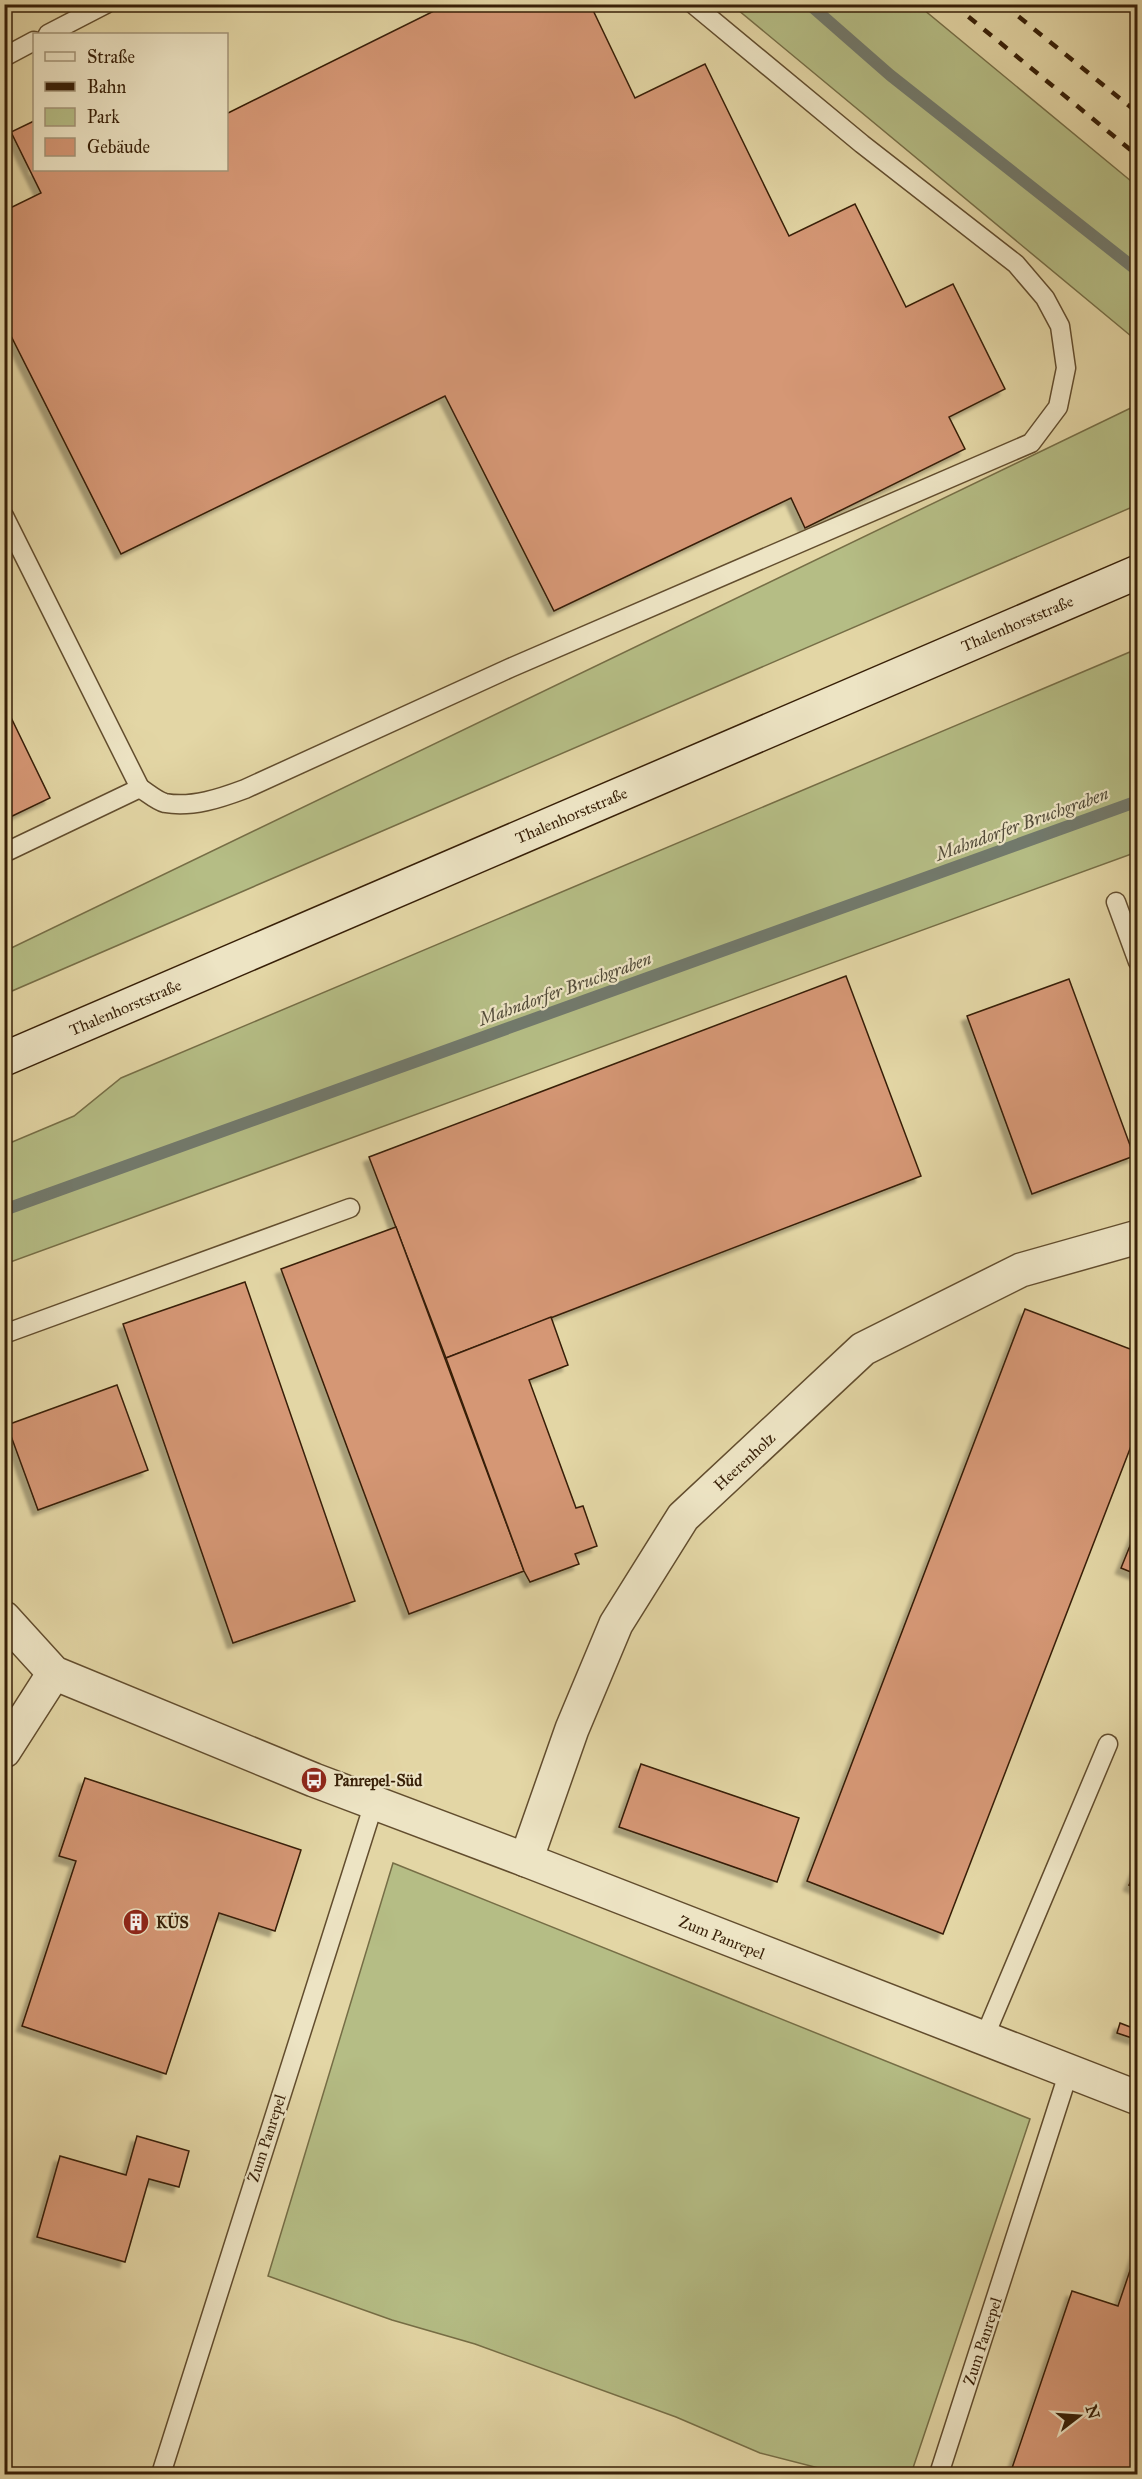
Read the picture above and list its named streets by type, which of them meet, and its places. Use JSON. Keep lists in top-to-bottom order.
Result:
{
  "streets": {
    "street": ["Thalenhorststraße", "Heerenholz", "Zum Panrepel"]
  },
  "crossings": [
    ["Heerenholz", "Zum Panrepel"]
  ],
  "water": ["Mahndorfer Bruchgraben"],
  "places": {
    "bus stop": ["Panrepel-Süd"],
    "building": ["KÜS"]
  },
  "legend": [
    "Straße",
    "Bahn",
    "Park",
    "Gebäude"
  ],
  "north": "right"
}
